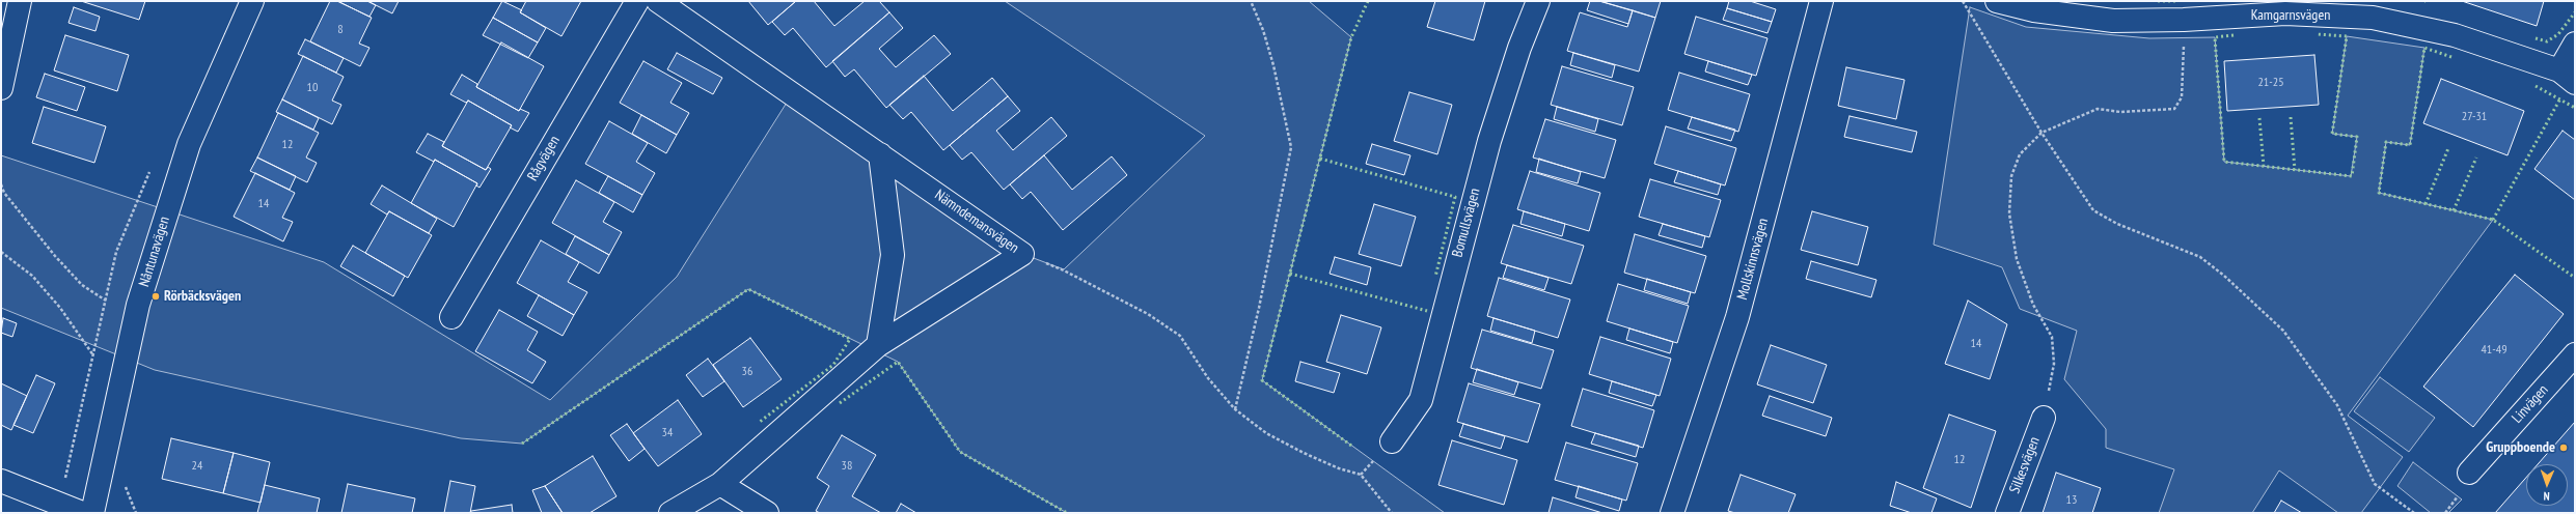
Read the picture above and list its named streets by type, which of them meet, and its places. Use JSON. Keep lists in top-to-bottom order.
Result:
{
  "streets": {
    "street": [
      "Kamgarnsvägen",
      "Rågvägen",
      "Nämndemansvägen",
      "Bomullsvägen",
      "Nåntunavägen",
      "Mollskinnsvägen",
      "Linvägen",
      "Silkesvägen"
    ]
  },
  "places": ["Rörbäcksvägen", "Gruppboende"],
  "house_numbers": [
    "8",
    "21-25",
    "10",
    "27-31",
    "12",
    "14",
    "14",
    "41-49",
    "36",
    "34",
    "12",
    "24",
    "38",
    "13"
  ],
  "north": "bottom"
}
